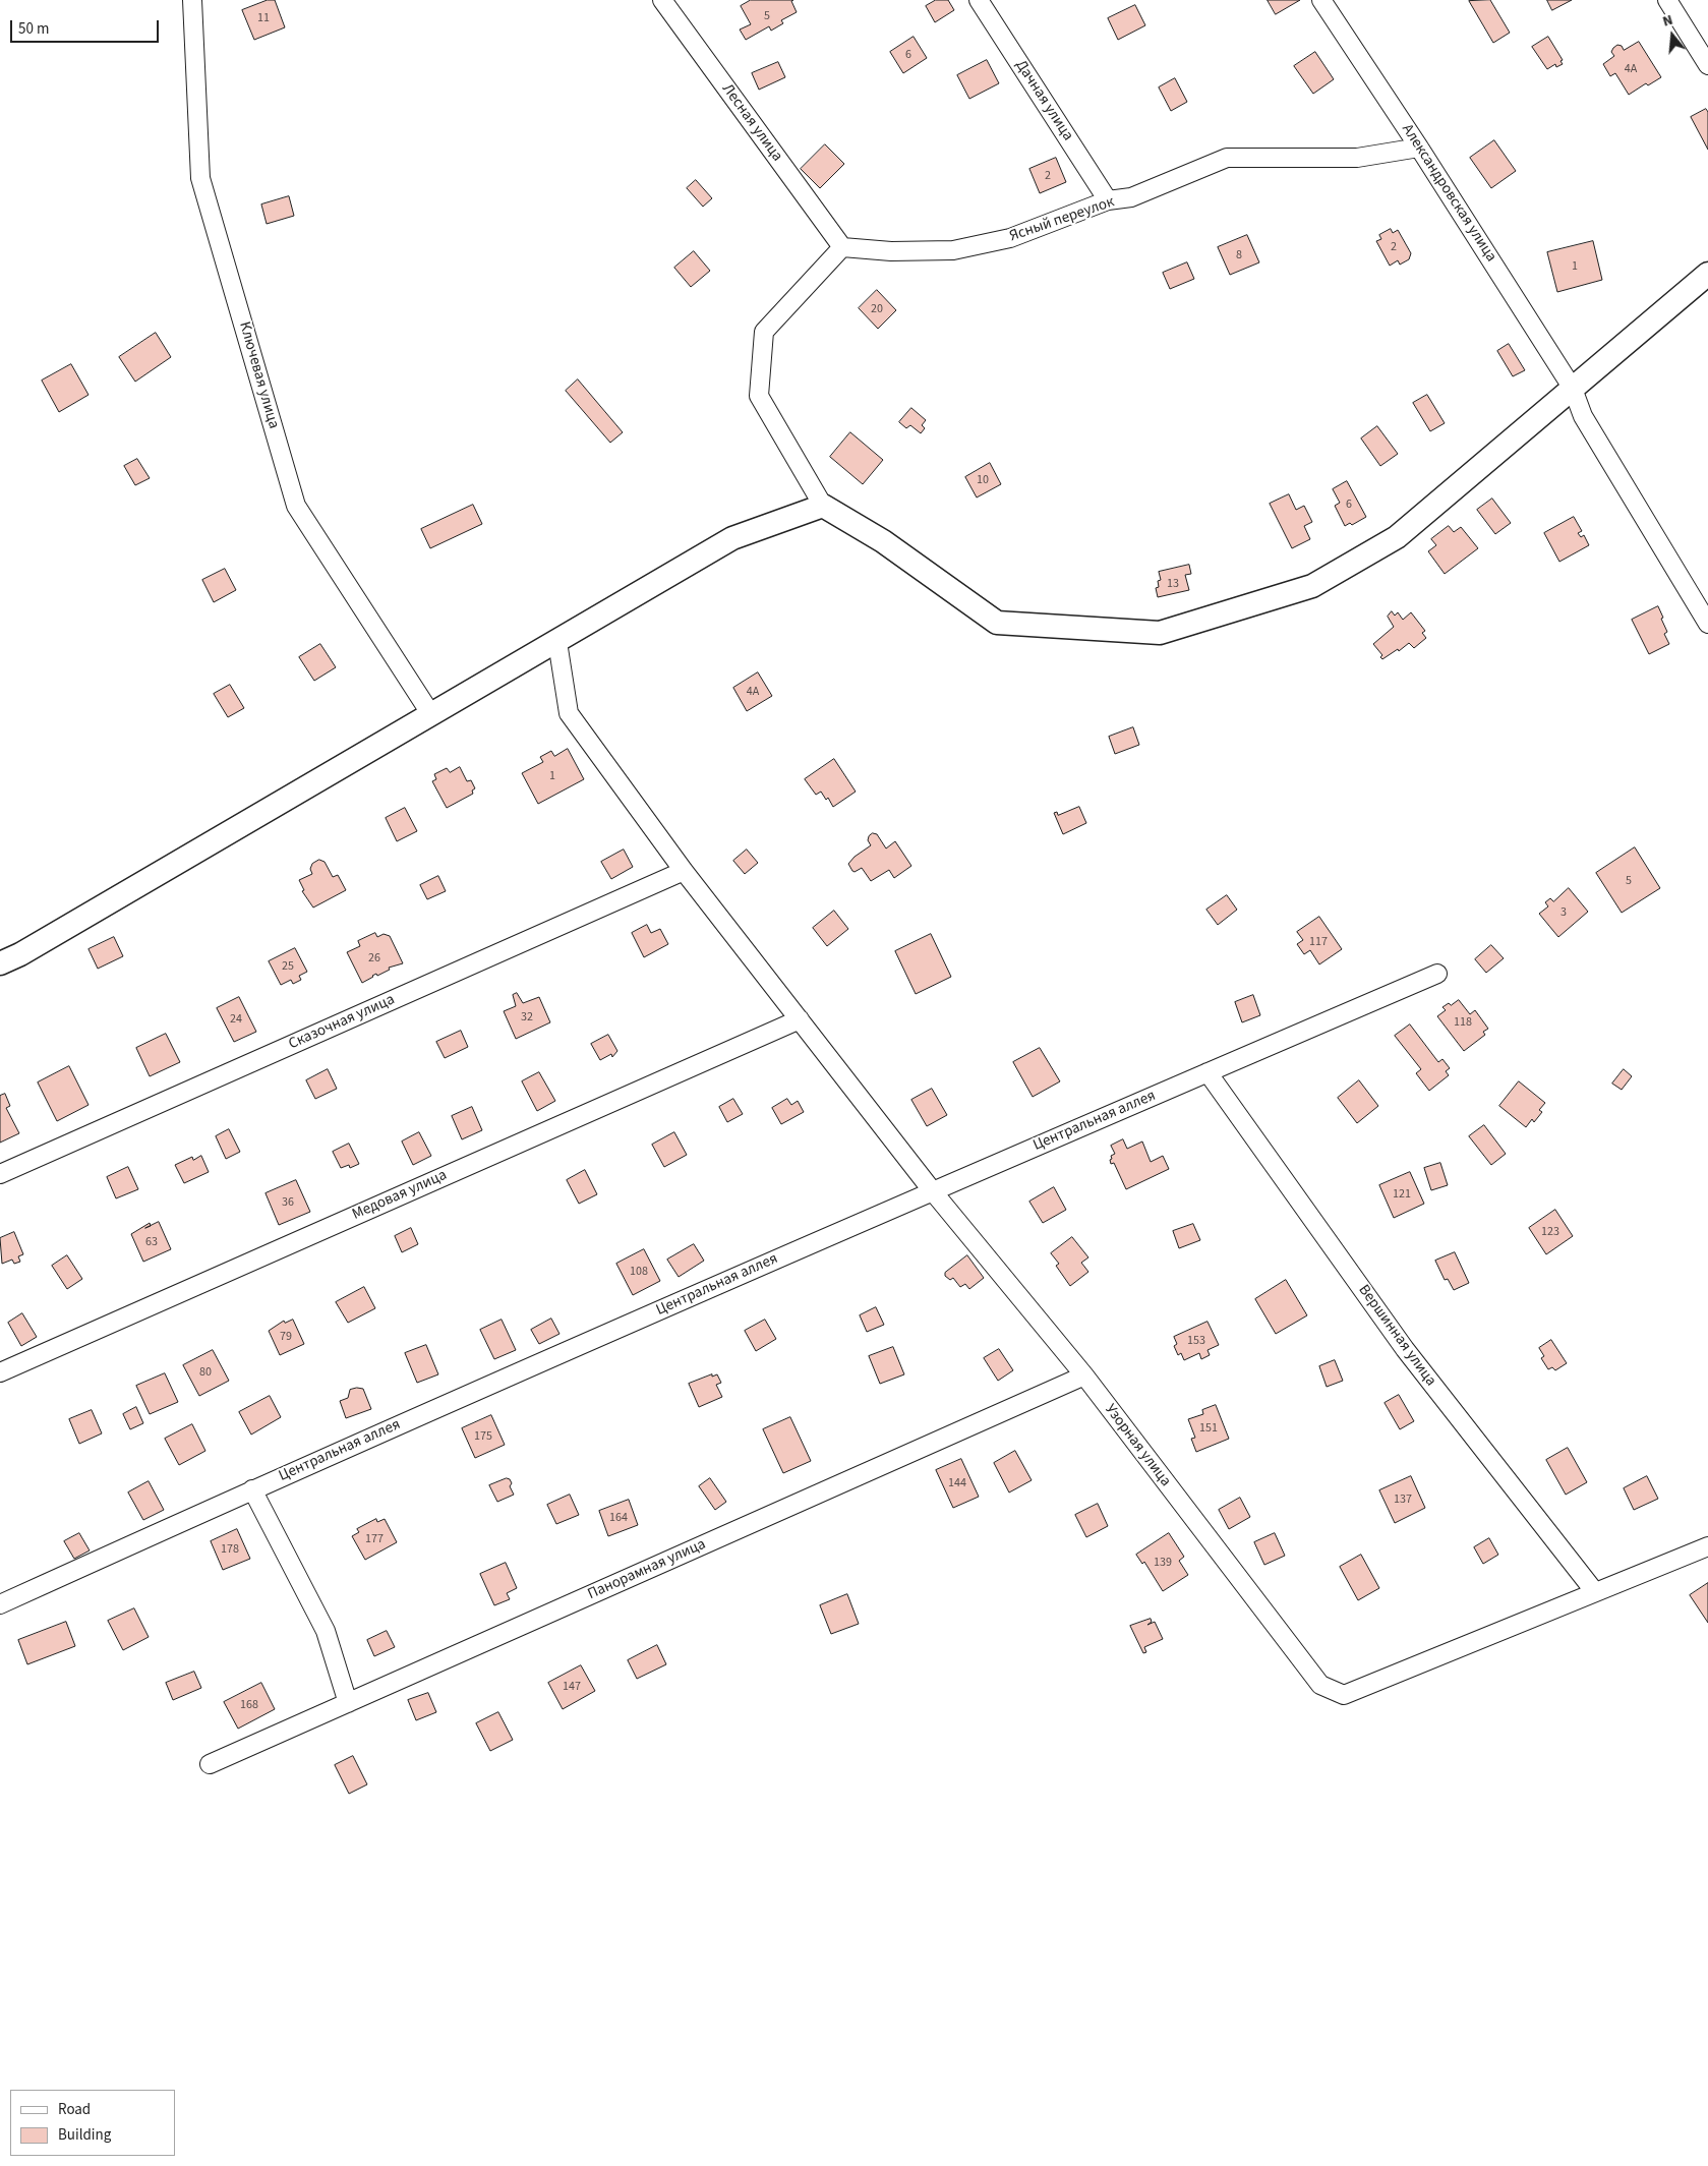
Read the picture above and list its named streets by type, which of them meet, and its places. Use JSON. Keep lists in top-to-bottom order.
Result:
{
  "streets": {
    "street": [
      "Дачная улица",
      "Лесная улица",
      "Александровская улица",
      "Ясный переулок",
      "Ключевая улица",
      "Сказочная улица",
      "Центральная аллея",
      "Медовая улица",
      "Вершинная улица",
      "Узорная улица",
      "Панорамная улица"
    ]
  },
  "crossings": [
    ["Дачная улица", "Ясный переулок"],
    ["Лесная улица", "Ясный переулок"],
    ["Александровская улица", "Ясный переулок"],
    ["Сказочная улица", "Узорная улица"],
    ["Центральная аллея", "Вершинная улица"],
    ["Центральная аллея", "Узорная улица"],
    ["Медовая улица", "Узорная улица"],
    ["Вершинная улица", "Узорная улица"],
    ["Узорная улица", "Панорамная улица"]
  ],
  "house_numbers": [
    "5",
    "11",
    "6",
    "4А",
    "2",
    "2",
    "8",
    "1",
    "20",
    "10",
    "6",
    "13",
    "4А",
    "1",
    "5",
    "3",
    "117",
    "26",
    "25",
    "32",
    "24",
    "118",
    "121",
    "36",
    "123",
    "63",
    "108",
    "79",
    "153",
    "80",
    "151",
    "175",
    "144",
    "137",
    "164",
    "177",
    "178",
    "139",
    "147",
    "168"
  ],
  "legend": ["Road", "Building"],
  "scale_bar": "50 m",
  "north": "top"
}
